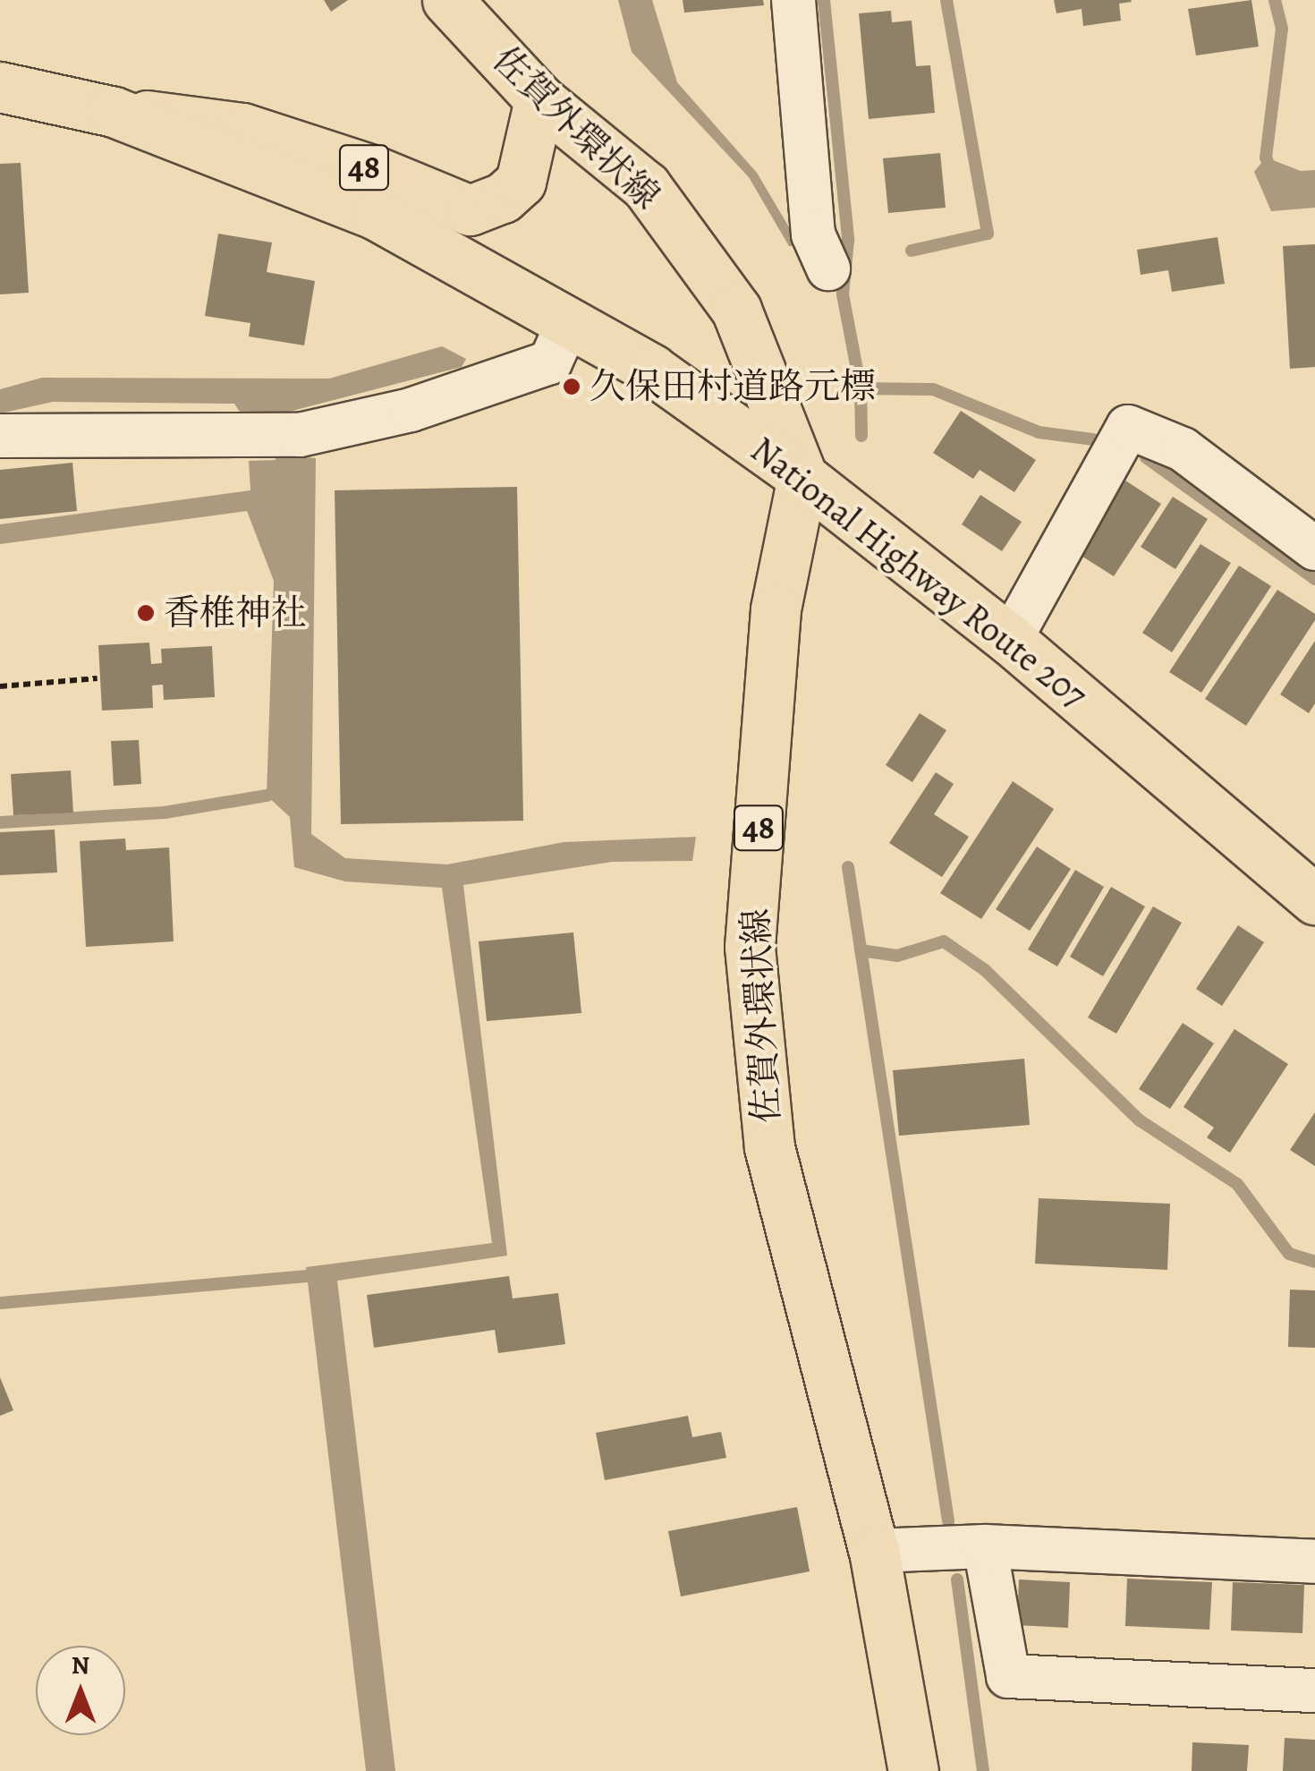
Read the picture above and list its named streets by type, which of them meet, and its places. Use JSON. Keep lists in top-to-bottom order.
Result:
{
  "streets": {
    "main road": ["佐賀外環状線", "48", "National Highway Route 207"]
  },
  "crossings": [
    ["佐賀外環状線", "48"],
    ["佐賀外環状線", "National Highway Route 207"],
    ["48", "National Highway Route 207"]
  ],
  "places": ["久保田村道路元標", "香椎神社"],
  "north": "top"
}
